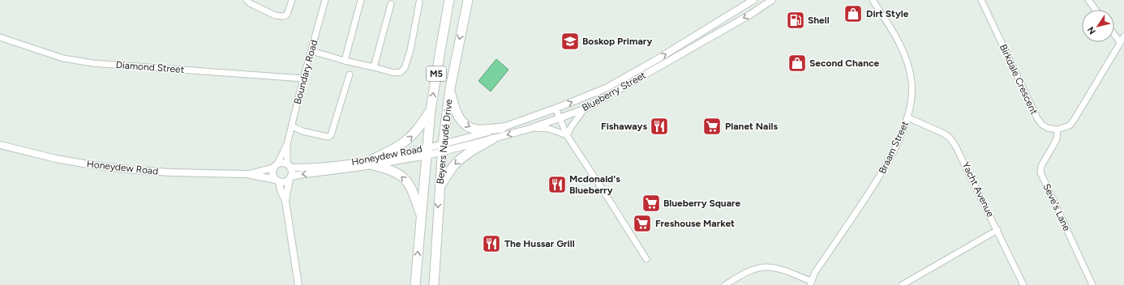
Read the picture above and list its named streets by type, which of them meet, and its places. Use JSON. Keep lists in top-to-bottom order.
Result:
{
  "streets": {
    "main road": ["M5", "Beyers Naudé Drive"],
    "street": [
      "Diamond Street",
      "Boundary Road",
      "Birkdale Crescent",
      "Blueberry Street",
      "Braam Street",
      "Honeydew Road",
      "Yacht Avenue",
      "Seve's Lane"
    ]
  },
  "crossings": [
    ["Diamond Street", "Boundary Road"],
    ["Boundary Road", "Honeydew Road"],
    ["Birkdale Crescent", "Seve's Lane"],
    ["Blueberry Street", "Beyers Naudé Drive"],
    ["Blueberry Street", "Honeydew Road"],
    ["Beyers Naudé Drive", "Honeydew Road"],
    ["Braam Street", "Yacht Avenue"]
  ],
  "places": {
    "shop": ["Dirt Style", "Second Chance"],
    "fuel station": ["Shell"],
    "school or university": ["Boskop Primary"],
    "restaurant": ["Fishaways", "Mcdonald's Blueberry", "The Hussar Grill"],
    "supermarket": ["Planet Nails", "Blueberry Square", "Freshouse Market"]
  },
  "north": "bottom left"
}
